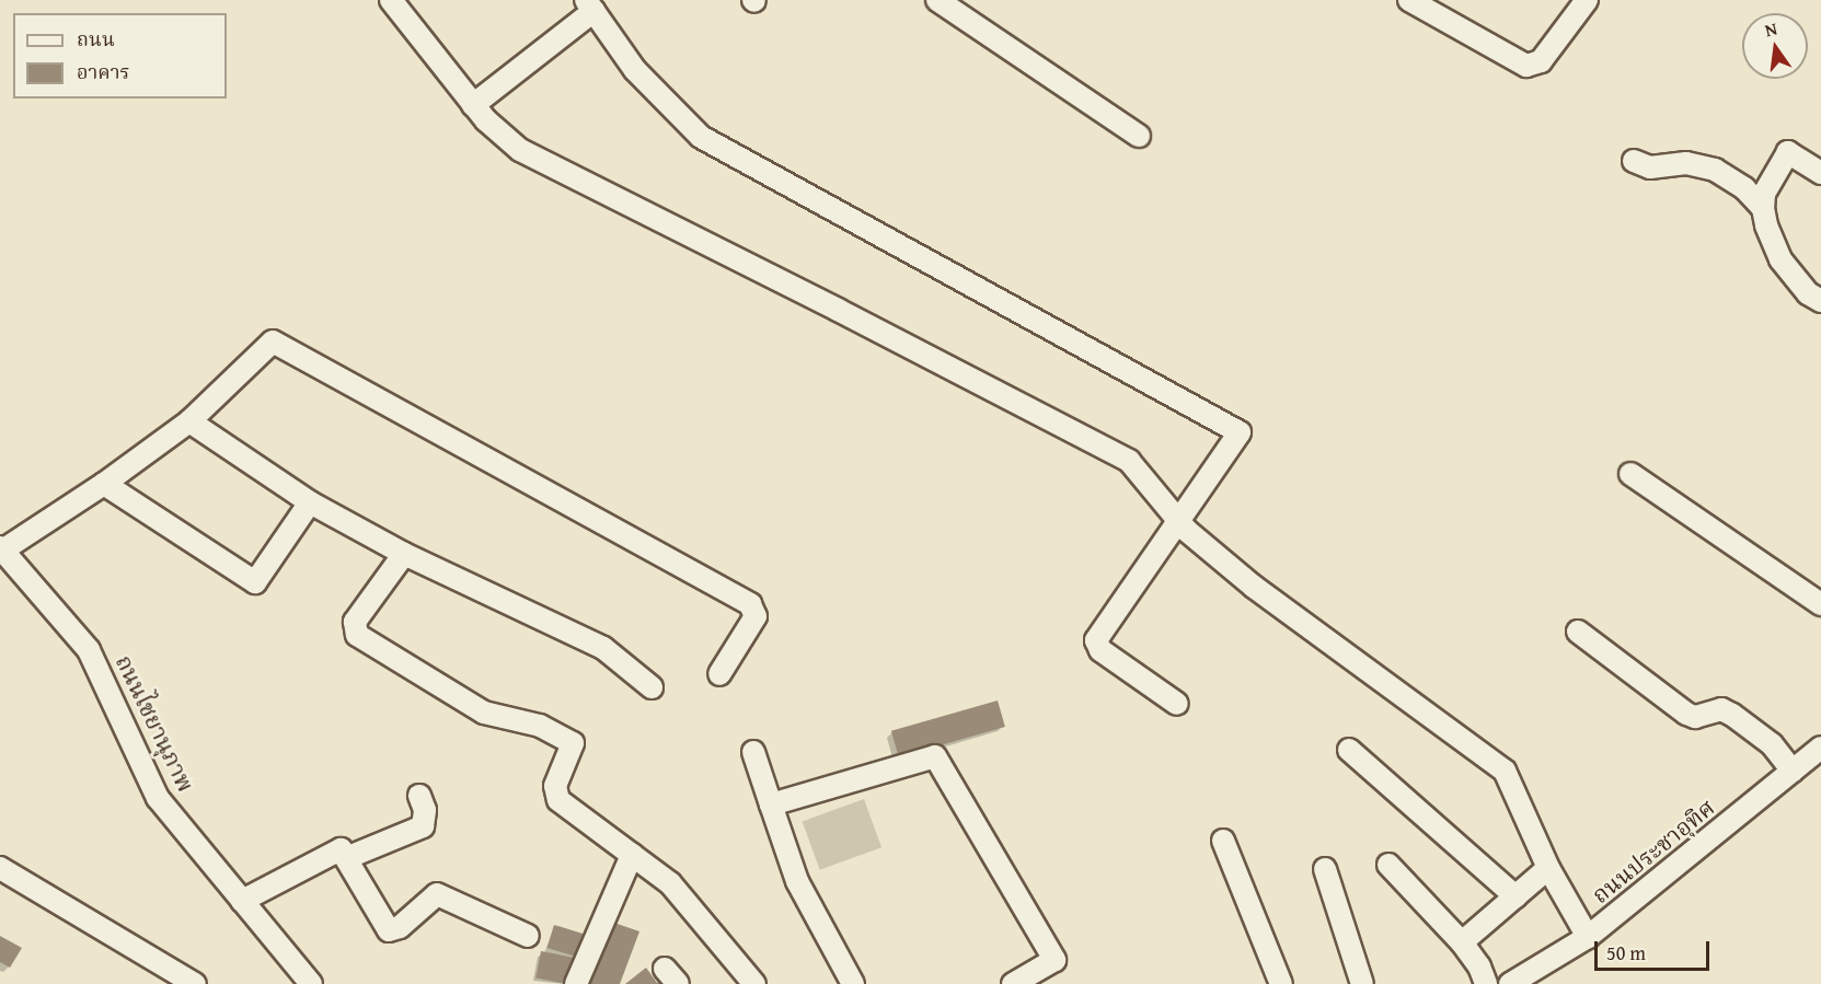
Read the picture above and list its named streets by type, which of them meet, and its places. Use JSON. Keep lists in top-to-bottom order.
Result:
{
  "streets": {
    "street": ["ถนนไชยานุภาพ", "ถนนประชาอุทิศ"]
  },
  "legend": ["ถนน", "อาคาร"],
  "scale_bar": "50 m",
  "north": "top"
}
